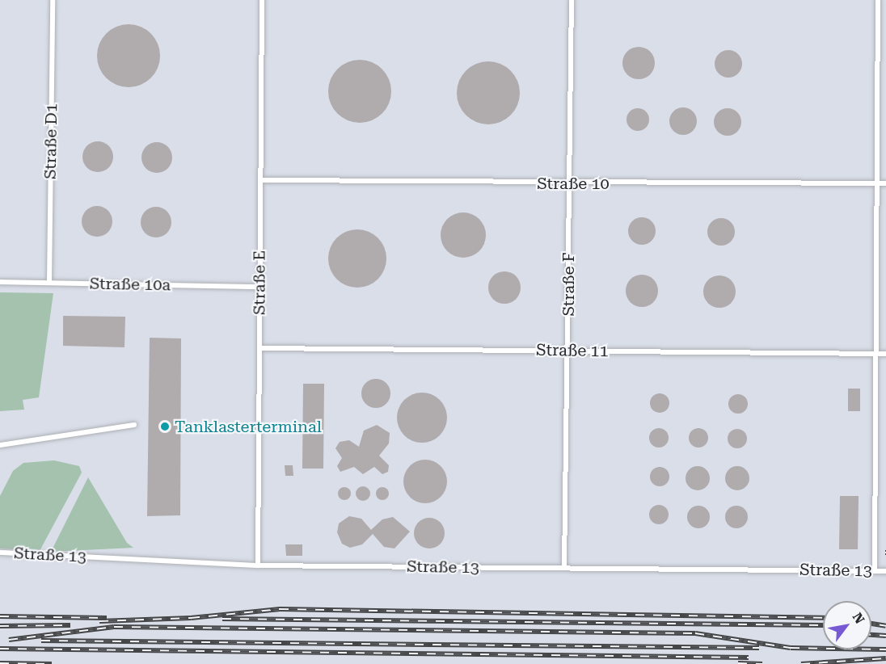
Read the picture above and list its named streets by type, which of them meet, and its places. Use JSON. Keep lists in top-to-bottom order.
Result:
{
  "streets": {
    "lane": [
      "Straße D1",
      "Straße 10",
      "Straße E",
      "Straße 10a",
      "Straße F",
      "Straße 11",
      "Straße 13"
    ]
  },
  "crossings": [
    ["Straße D1", "Straße 10a"],
    ["Straße 10", "Straße E"],
    ["Straße 10", "Straße F"],
    ["Straße E", "Straße 10a"],
    ["Straße E", "Straße 11"],
    ["Straße E", "Straße 13"],
    ["Straße F", "Straße 11"],
    ["Straße F", "Straße 13"]
  ],
  "places": ["Tanklasterterminal"],
  "north": "top right"
}
